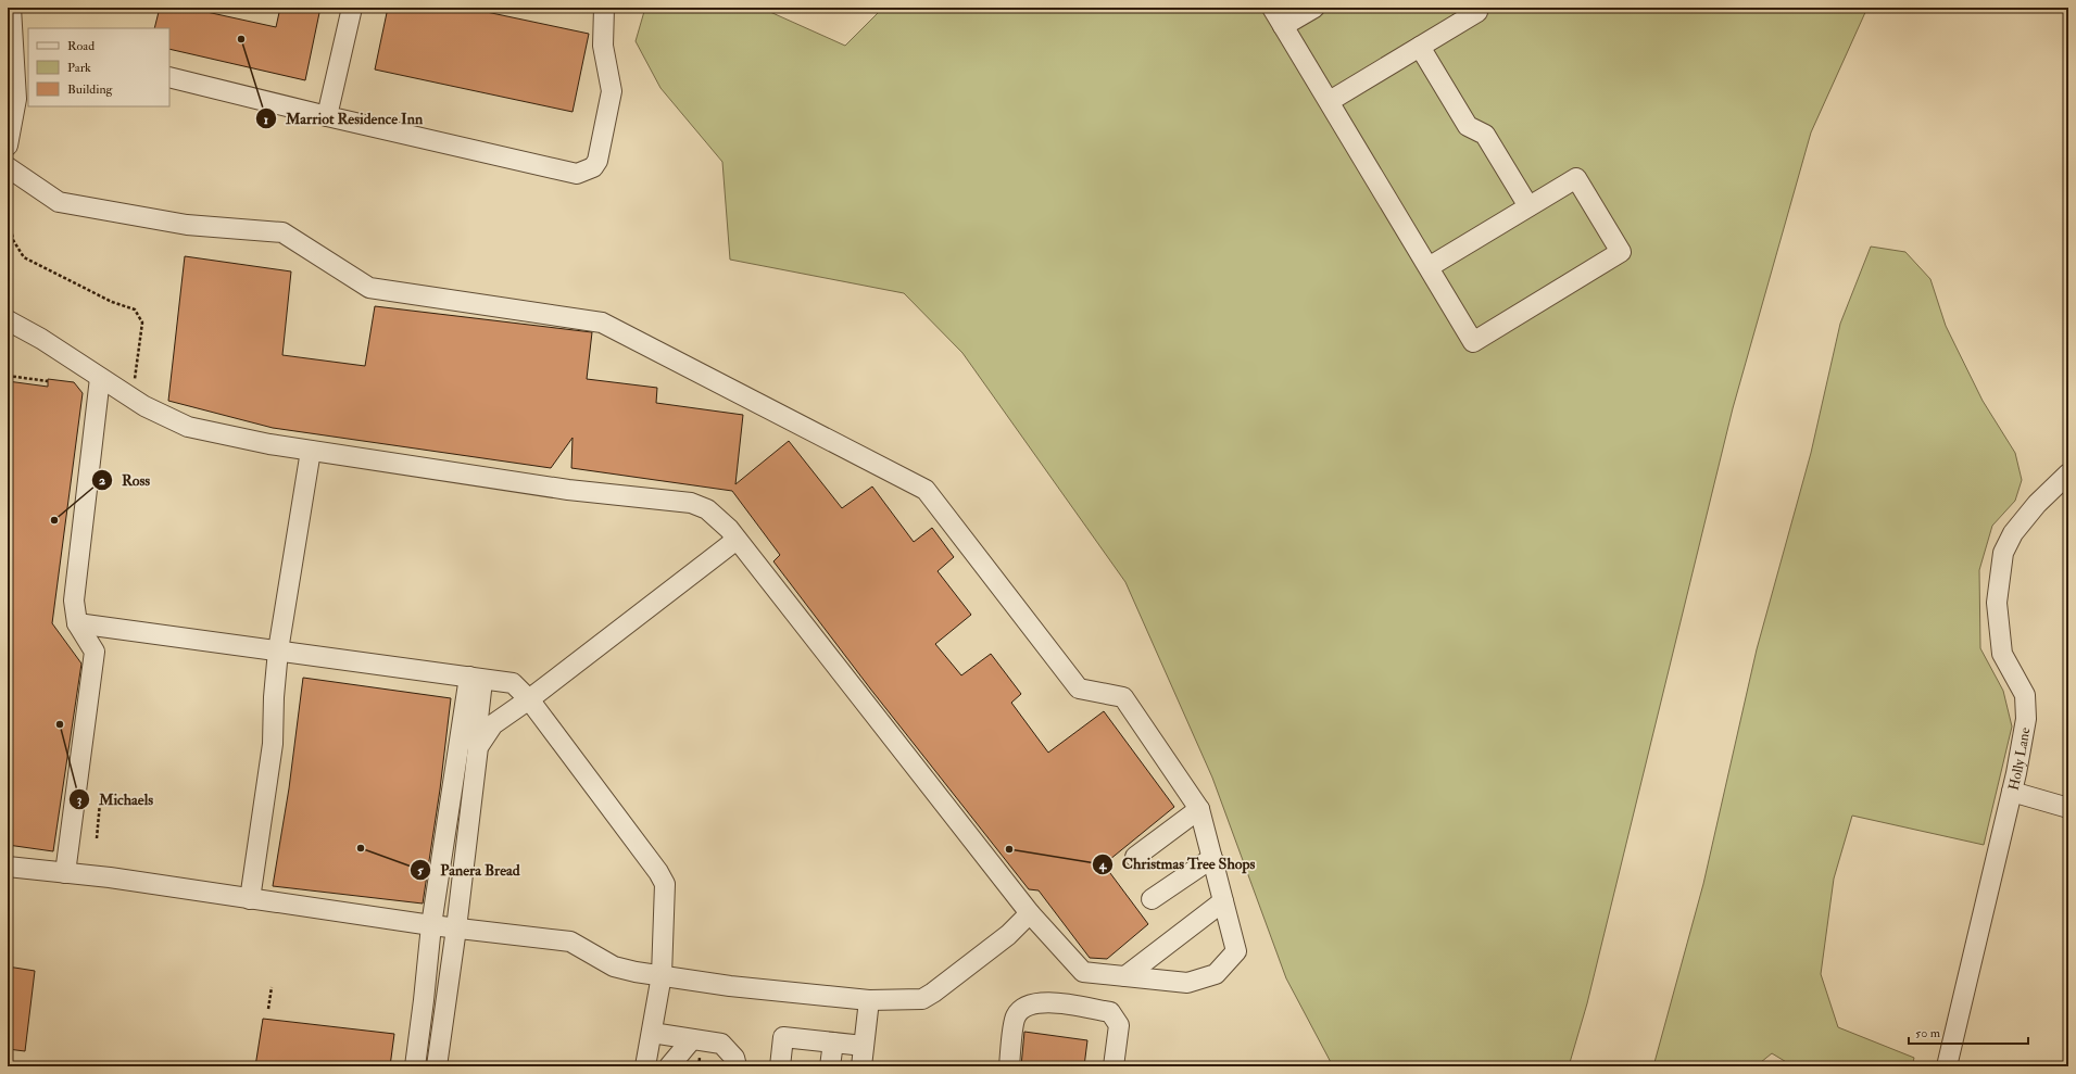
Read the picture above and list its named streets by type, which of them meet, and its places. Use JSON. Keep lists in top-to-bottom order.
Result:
{
  "streets": {
    "street": ["Holly Lane"]
  },
  "places": [
    "Marriot Residence Inn",
    "Ross",
    "Michaels",
    "Panera Bread",
    "Christmas Tree Shops"
  ],
  "legend": ["Road", "Park", "Building"],
  "scale_bar": "50 m"
}
